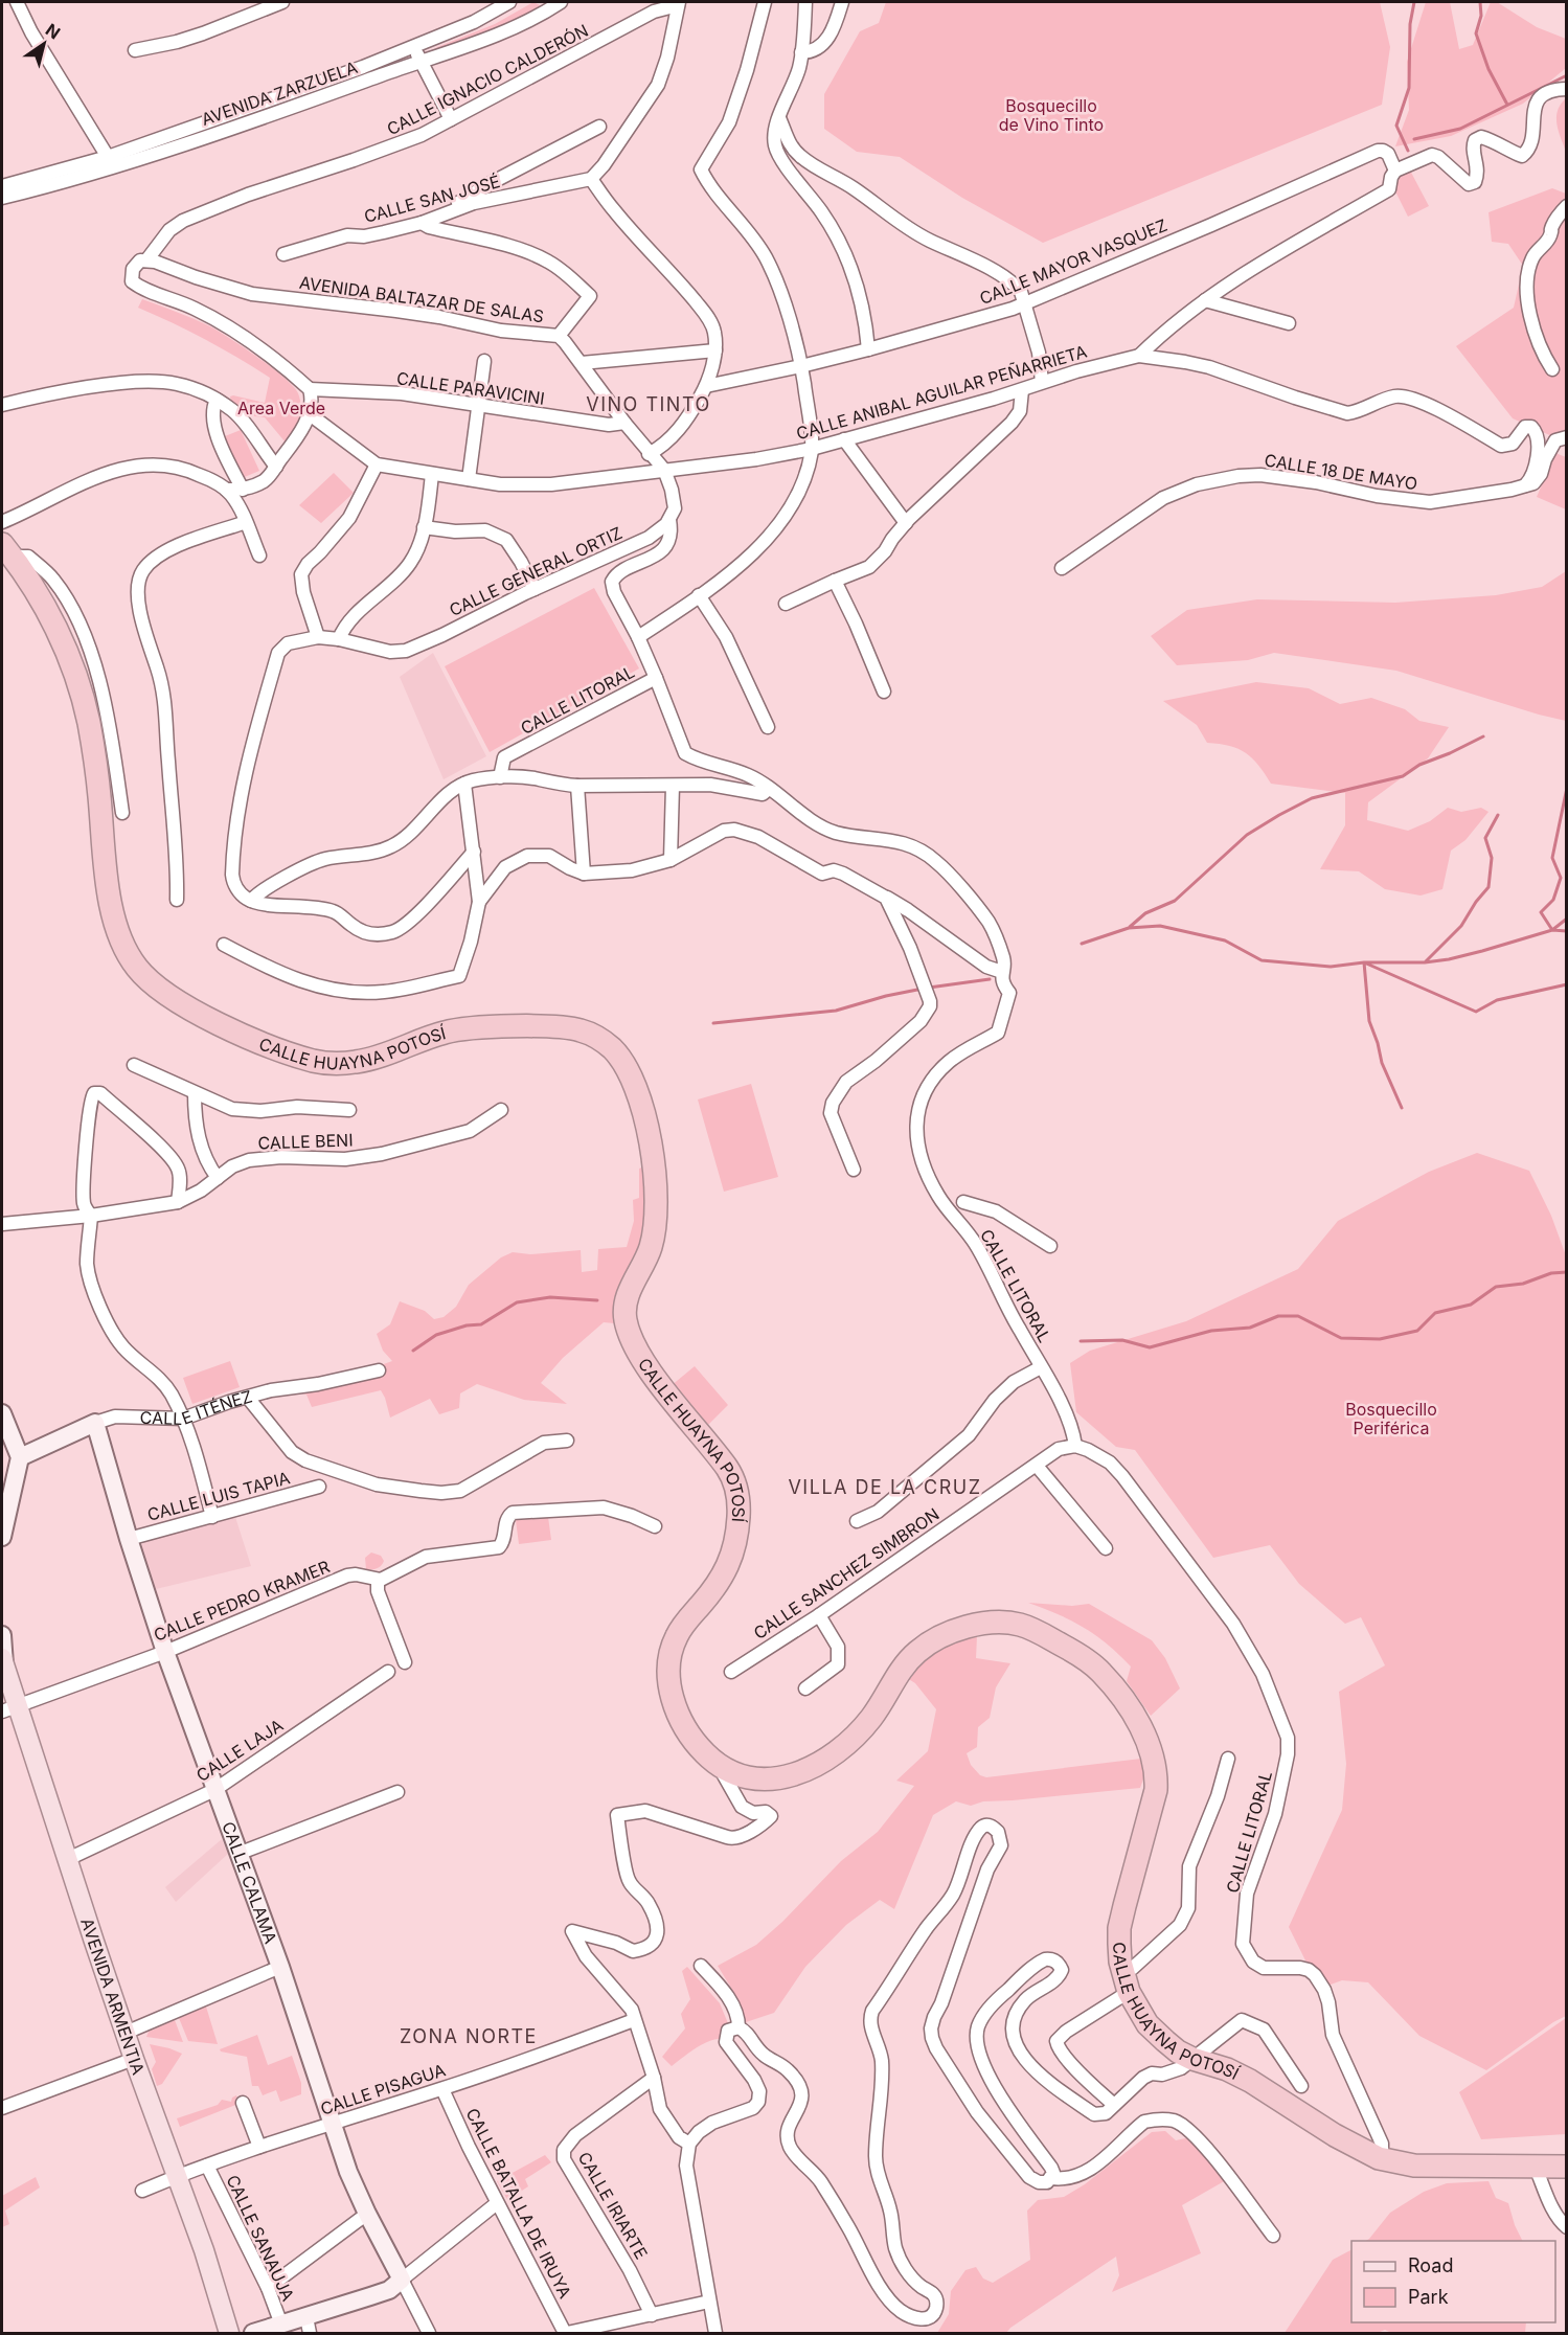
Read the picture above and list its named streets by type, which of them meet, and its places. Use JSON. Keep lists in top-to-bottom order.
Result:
{
  "streets": {
    "highway": ["CALLE HUAYNA POTOSÍ"],
    "main road": ["CALLE ITÉNEZ", "CALLE CALAMA", "AVENIDA ARMENTIA"],
    "street": [
      "CALLE IGNACIO CALDERÓN",
      "AVENIDA ZARZUELA",
      "CALLE SAN JOSÉ",
      "CALLE MAYOR VASQUEZ",
      "AVENIDA BALTAZAR DE SALAS",
      "CALLE PARAVICINI",
      "CALLE ANIBAL AGUILAR PEÑARRIETA",
      "CALLE 18 DE MAYO",
      "CALLE GENERAL ORTIZ",
      "CALLE LITORAL",
      "CALLE BENI",
      "CALLE LUIS TAPIA",
      "CALLE SANCHEZ SIMBRON",
      "CALLE PEDRO KRAMER",
      "CALLE LAJA",
      "CALLE PISAGUA",
      "CALLE BATALLA DE IRUYA",
      "CALLE IRIARTE",
      "CALLE SANAUJA"
    ]
  },
  "crossings": [
    ["CALLE IGNACIO CALDERÓN", "AVENIDA BALTAZAR DE SALAS"],
    ["AVENIDA BALTAZAR DE SALAS", "CALLE PARAVICINI"],
    ["CALLE ANIBAL AGUILAR PEÑARRIETA", "CALLE 18 DE MAYO"],
    ["CALLE LITORAL", "CALLE HUAYNA POTOSÍ"],
    ["CALLE LITORAL", "CALLE SANCHEZ SIMBRON"],
    ["CALLE ITÉNEZ", "CALLE CALAMA"],
    ["CALLE LUIS TAPIA", "CALLE CALAMA"],
    ["CALLE PEDRO KRAMER", "CALLE CALAMA"],
    ["CALLE PEDRO KRAMER", "AVENIDA ARMENTIA"],
    ["CALLE LAJA", "CALLE CALAMA"],
    ["CALLE LAJA", "AVENIDA ARMENTIA"],
    ["CALLE CALAMA", "CALLE PISAGUA"],
    ["AVENIDA ARMENTIA", "CALLE PISAGUA"],
    ["CALLE PISAGUA", "CALLE BATALLA DE IRUYA"],
    ["CALLE PISAGUA", "CALLE SANAUJA"]
  ],
  "districts": ["VINO TINTO", "VILLA DE LA CRUZ", "ZONA NORTE"],
  "parks": ["Bosquecillo de Vino Tinto", "Area Verde", "Bosquecillo Periférica"],
  "legend": ["Road", "Park"],
  "north": "top right"
}
